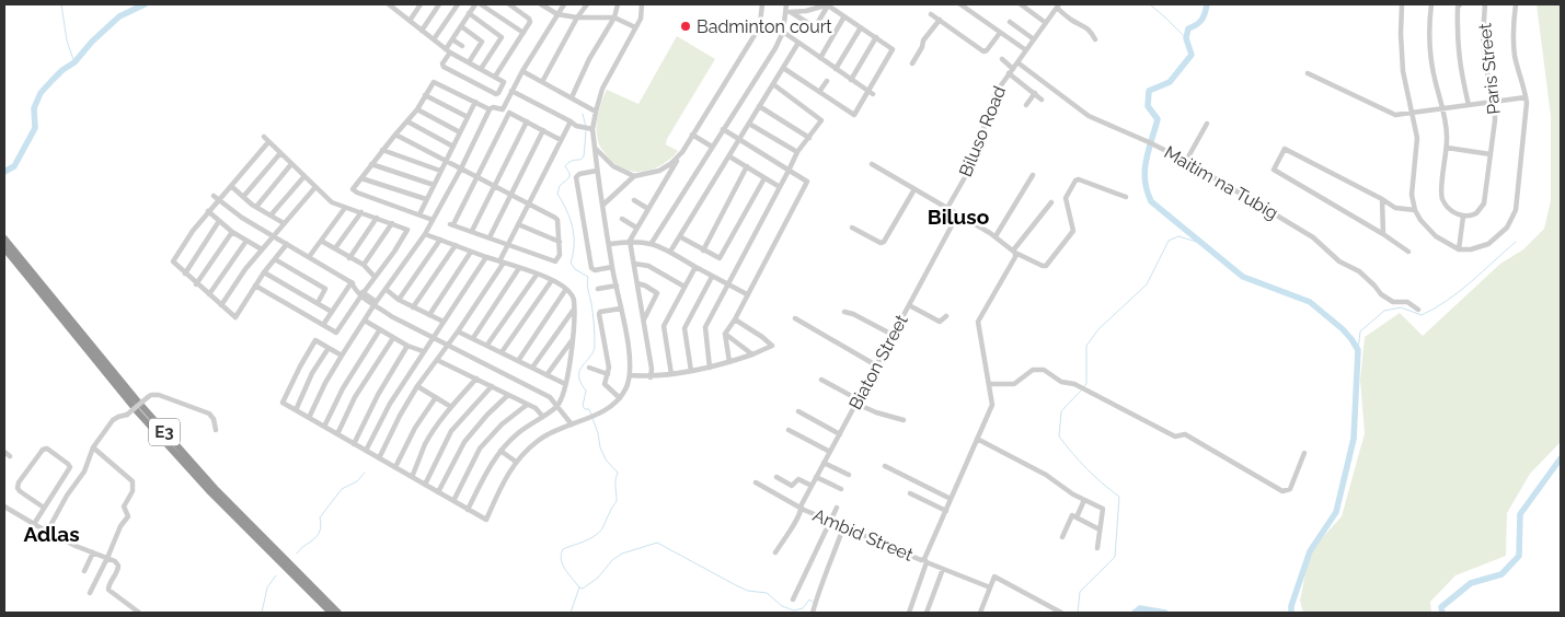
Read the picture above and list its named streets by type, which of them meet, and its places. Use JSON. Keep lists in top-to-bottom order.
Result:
{
  "streets": {
    "highway": ["E3"],
    "street": [
      "Paris Street",
      "Biluso Road",
      "Maitim na Tubig",
      "Biaton Street",
      "Ambid Street"
    ]
  },
  "crossings": [
    ["Biluso Road", "Maitim na Tubig"],
    ["Biaton Street", "Ambid Street"]
  ],
  "districts": ["Biluso", "Adlas"],
  "places": ["Badminton court"]
}
